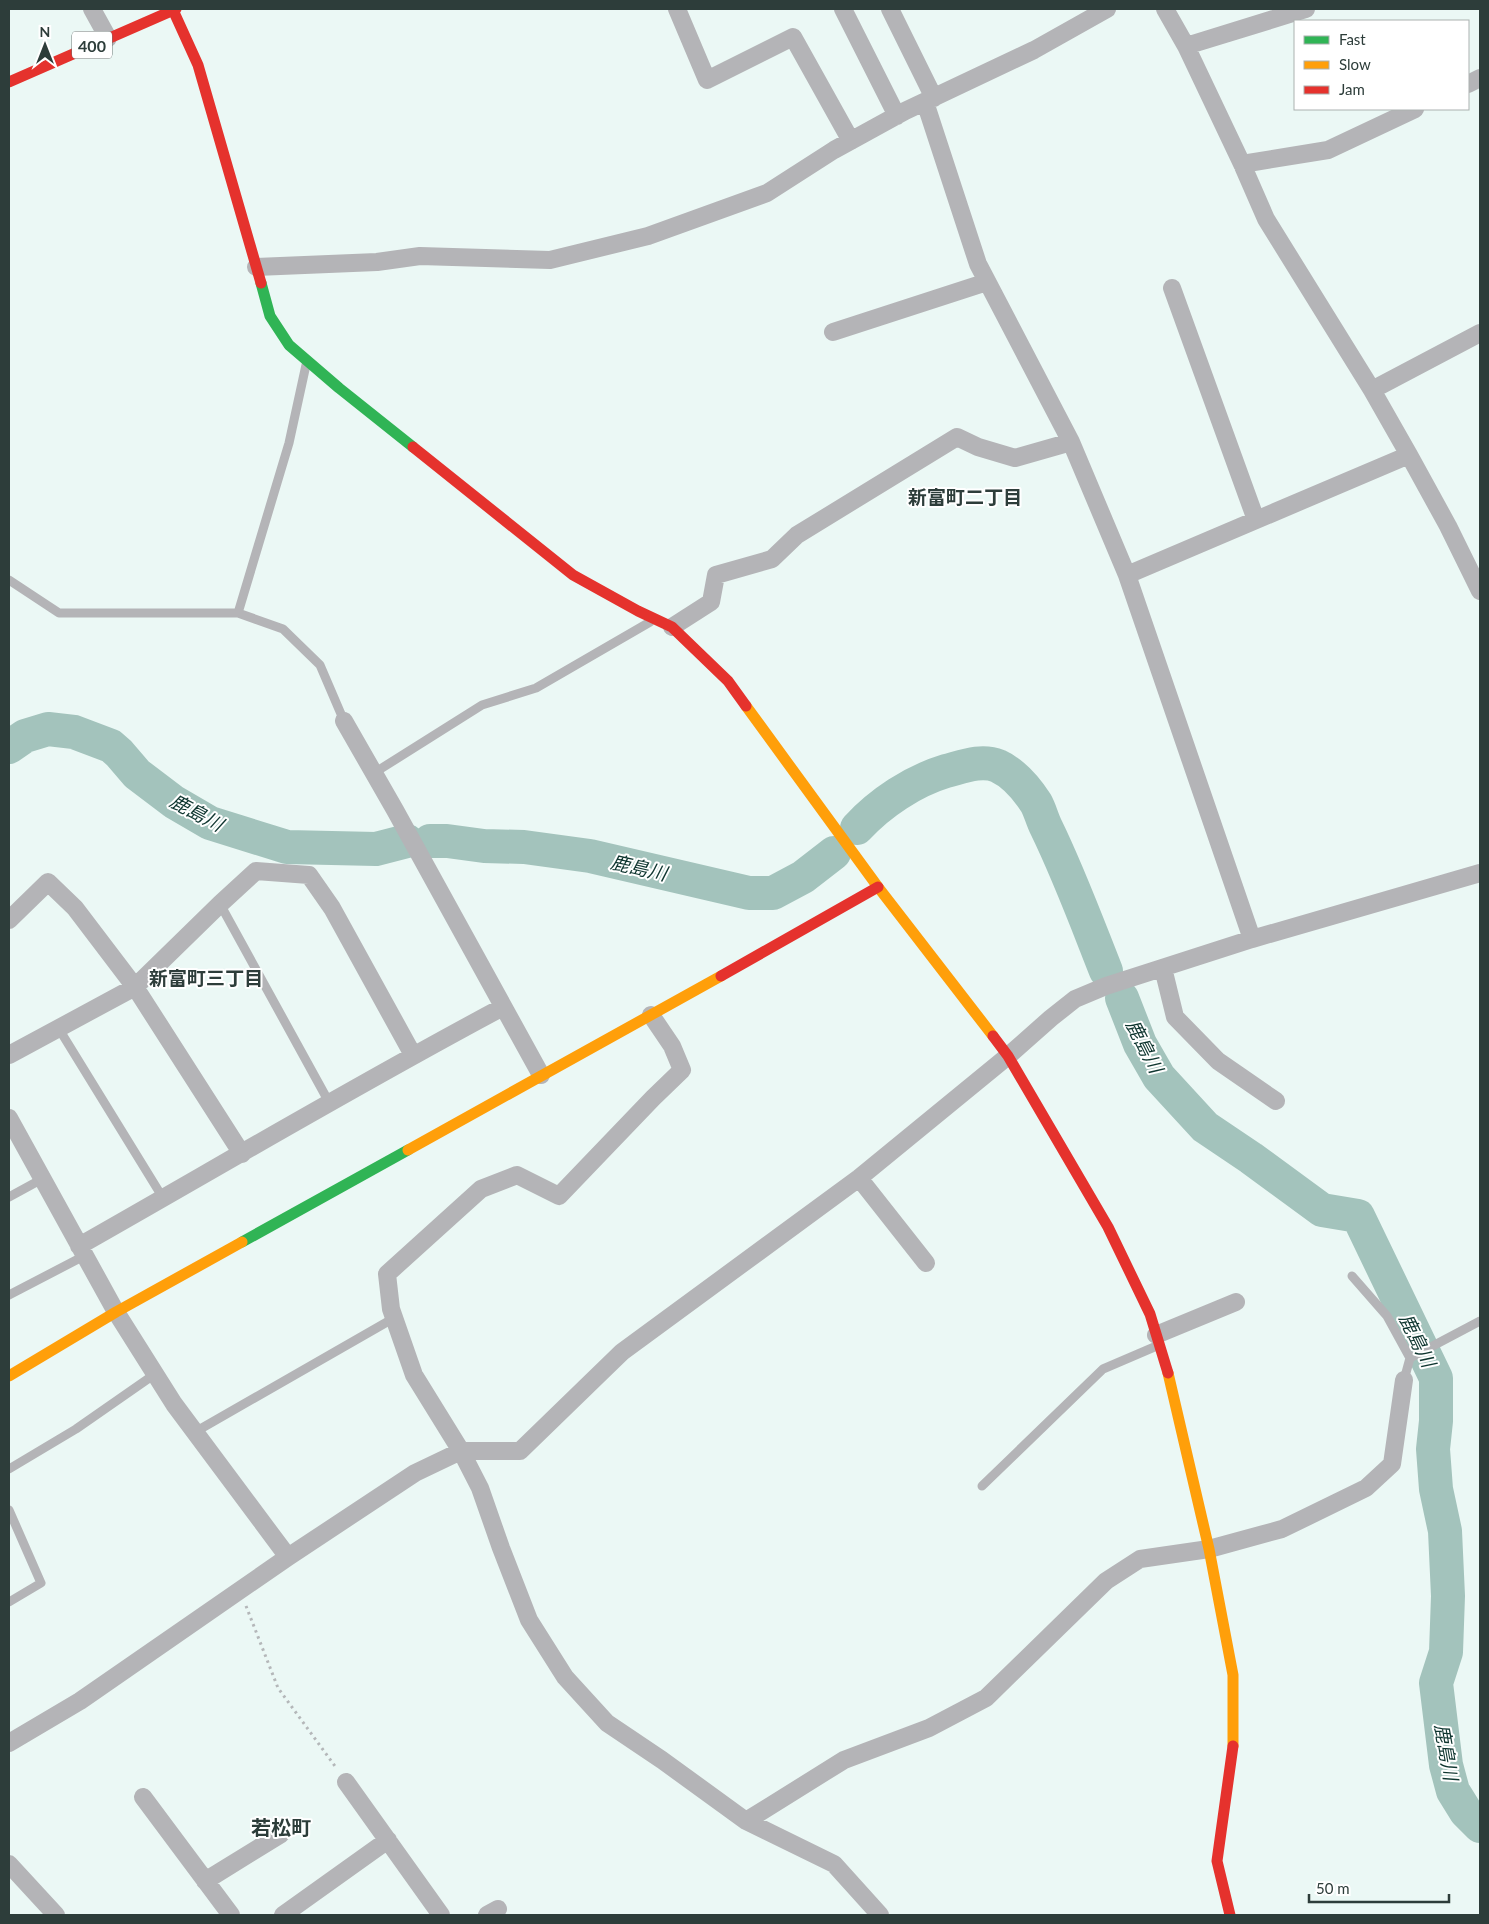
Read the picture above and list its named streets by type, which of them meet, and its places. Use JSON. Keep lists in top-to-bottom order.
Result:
{
  "streets": {
    "main road": ["400"]
  },
  "districts": ["新富町二丁目", "新富町三丁目", "若松町"],
  "water": ["鹿島川"],
  "legend": ["Fast", "Slow", "Jam"],
  "scale_bar": "50 m",
  "north": "top"
}
